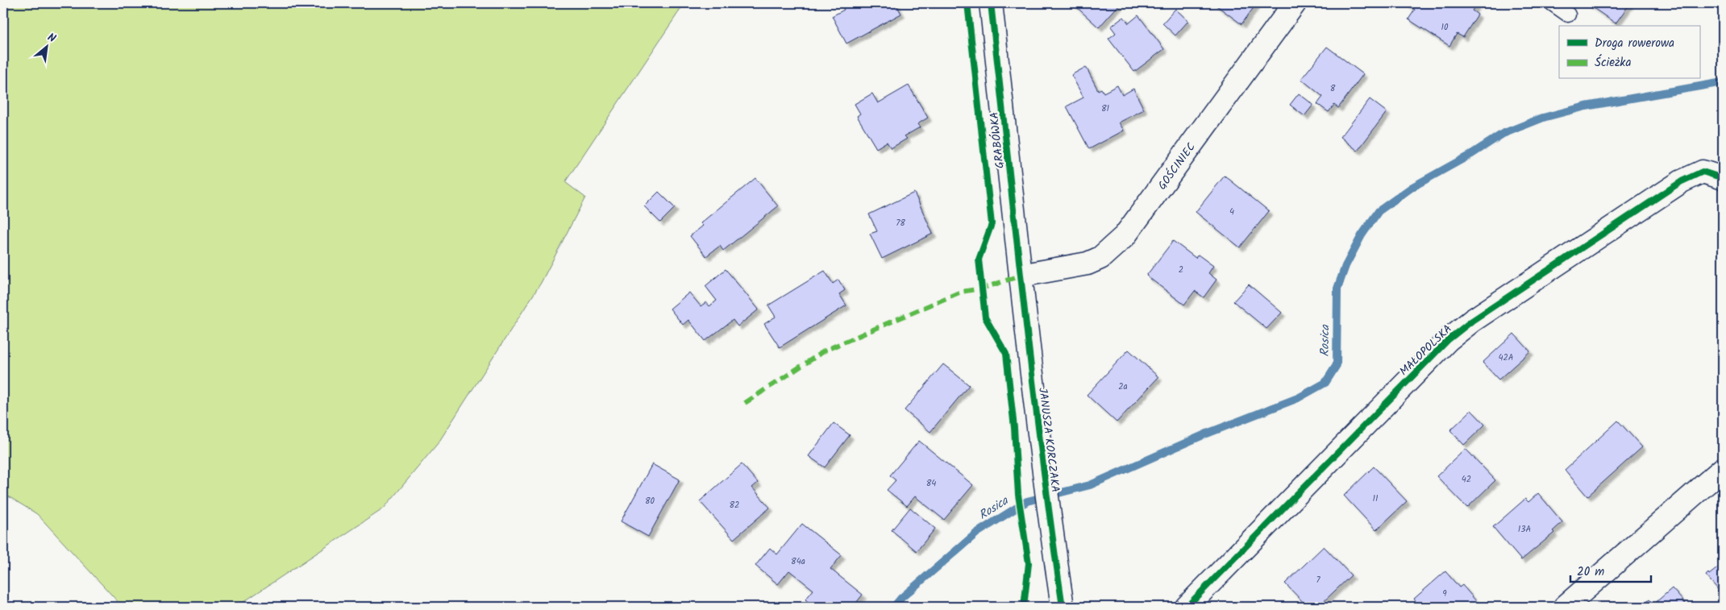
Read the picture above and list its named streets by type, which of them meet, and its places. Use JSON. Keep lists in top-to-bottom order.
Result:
{
  "streets": {
    "street": [
      "GRABÓWKA",
      "GOŚCINIEC",
      "MAŁOPOLSKA",
      "JANUSZA KORCZAKA"
    ]
  },
  "crossings": [
    ["GRABÓWKA", "GOŚCINIEC"],
    ["GRABÓWKA", "JANUSZA KORCZAKA"],
    ["GOŚCINIEC", "JANUSZA KORCZAKA"]
  ],
  "water": ["Rosica"],
  "house_numbers": [
    "10",
    "8",
    "81",
    "4",
    "78",
    "2",
    "42A",
    "2a",
    "42",
    "84",
    "11",
    "80",
    "82",
    "13A",
    "84a",
    "7",
    "9"
  ],
  "legend": ["Droga rowerowa", "Ścieżka"],
  "scale_bar": "20 m",
  "north": "top right"
}
